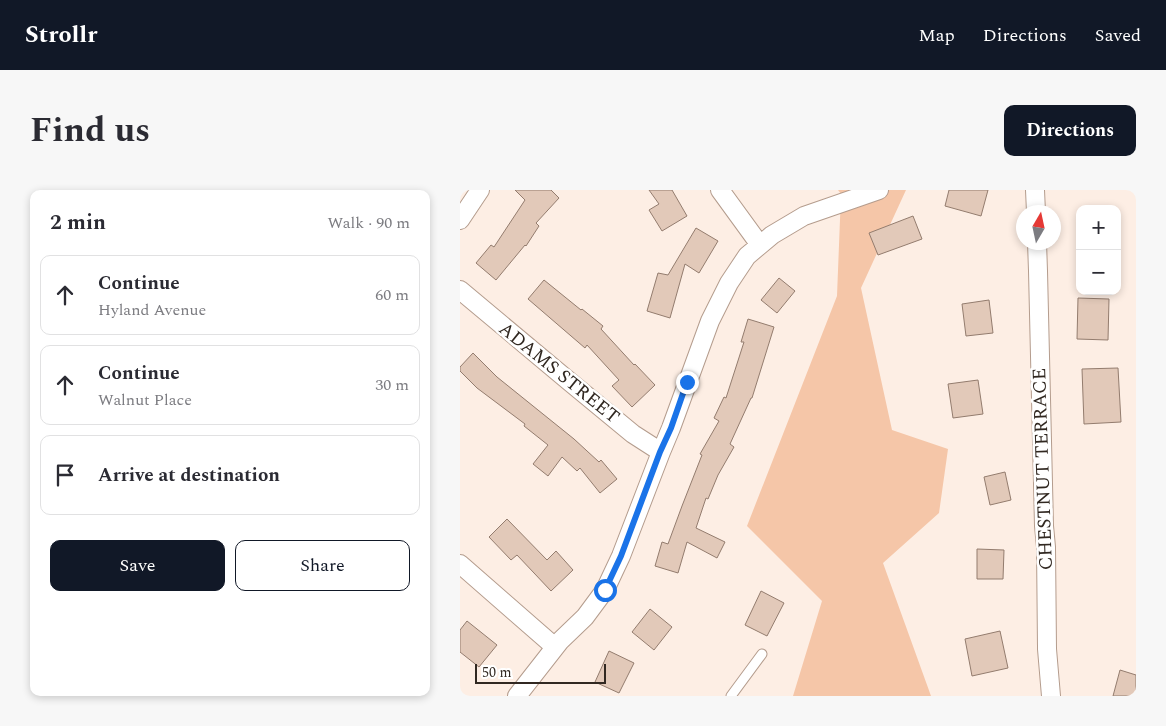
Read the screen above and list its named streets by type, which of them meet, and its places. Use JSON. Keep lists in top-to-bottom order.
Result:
{
  "streets": {
    "street": ["ADAMS STREET", "CHESTNUT TERRACE"]
  },
  "scale_bar": "50 m",
  "north": "top",
  "page": {
    "header": "Strollr",
    "nav": ["Map", "Directions", "Saved"],
    "title": "Find us",
    "buttons": [
      "Directions",
      ["Save", "Share"]
    ],
    "heading": ["2 min", "Walk · 90 m"],
    "map_buttons": ["+", "−"],
    "list": [
      ["Continue", "Hyland Avenue", "60 m"],
      ["Continue", "Walnut Place", "30 m"],
      "Arrive at destination"
    ],
    "scale": "50 m"
  }
}
